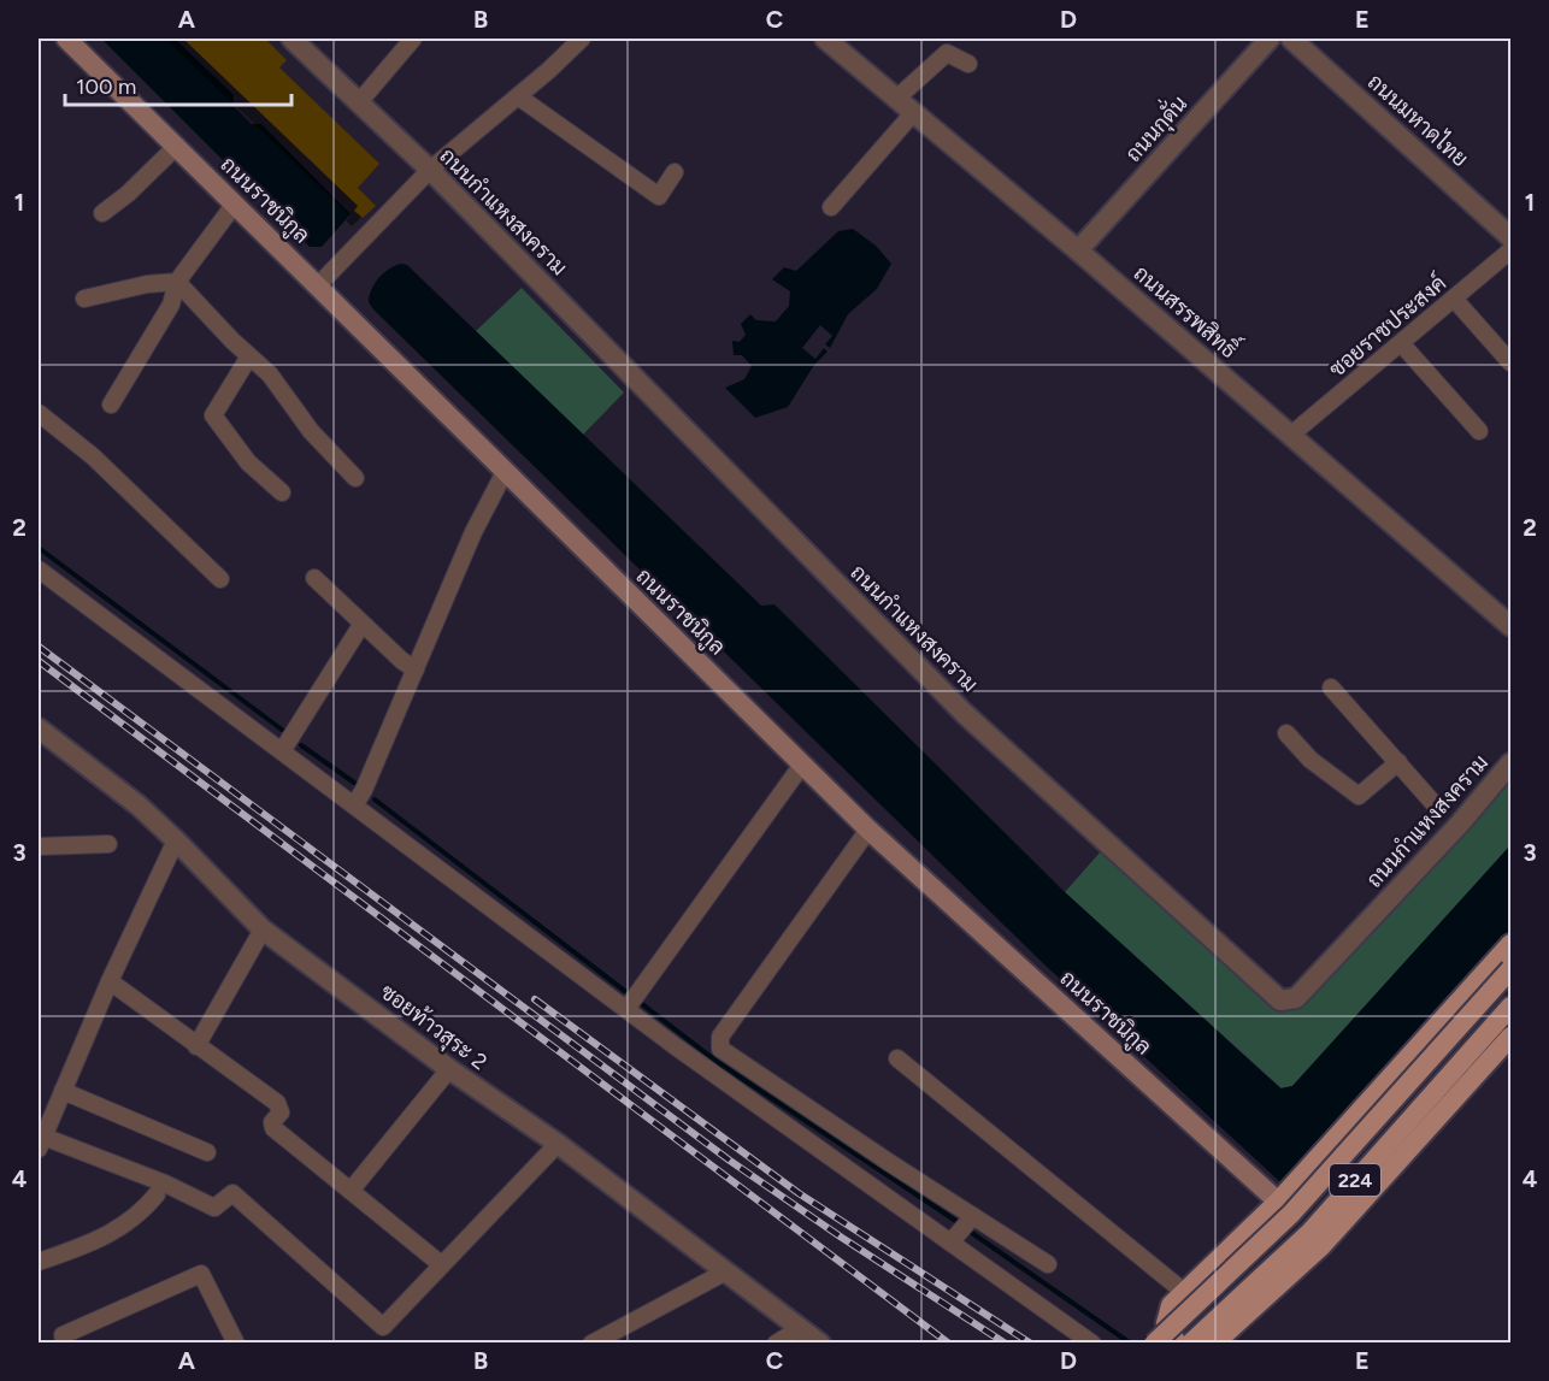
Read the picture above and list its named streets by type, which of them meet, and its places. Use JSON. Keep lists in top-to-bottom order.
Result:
{
  "streets": {
    "main road": ["ถนนราชนิกูล", "224"],
    "street": [
      "ถนนมหาดไทย",
      "ถนนกุดั่น",
      "ถนนกำแหงสงคราม",
      "ถนนสรรพสิทธิ์",
      "ซอยราชประสงค์",
      "ซอยท้าวสุระ 2"
    ]
  },
  "crossings": [
    ["ถนนกุดั่น", "ถนนสรรพสิทธิ์"],
    ["ถนนสรรพสิทธิ์", "ซอยราชประสงค์"]
  ],
  "scale_bar": "100 m",
  "grid": {
    "columns": [
      "A",
      "B",
      "C",
      "D",
      "E"
    ],
    "rows": [
      "1",
      "2",
      "3",
      "4"
    ]
  }
}
